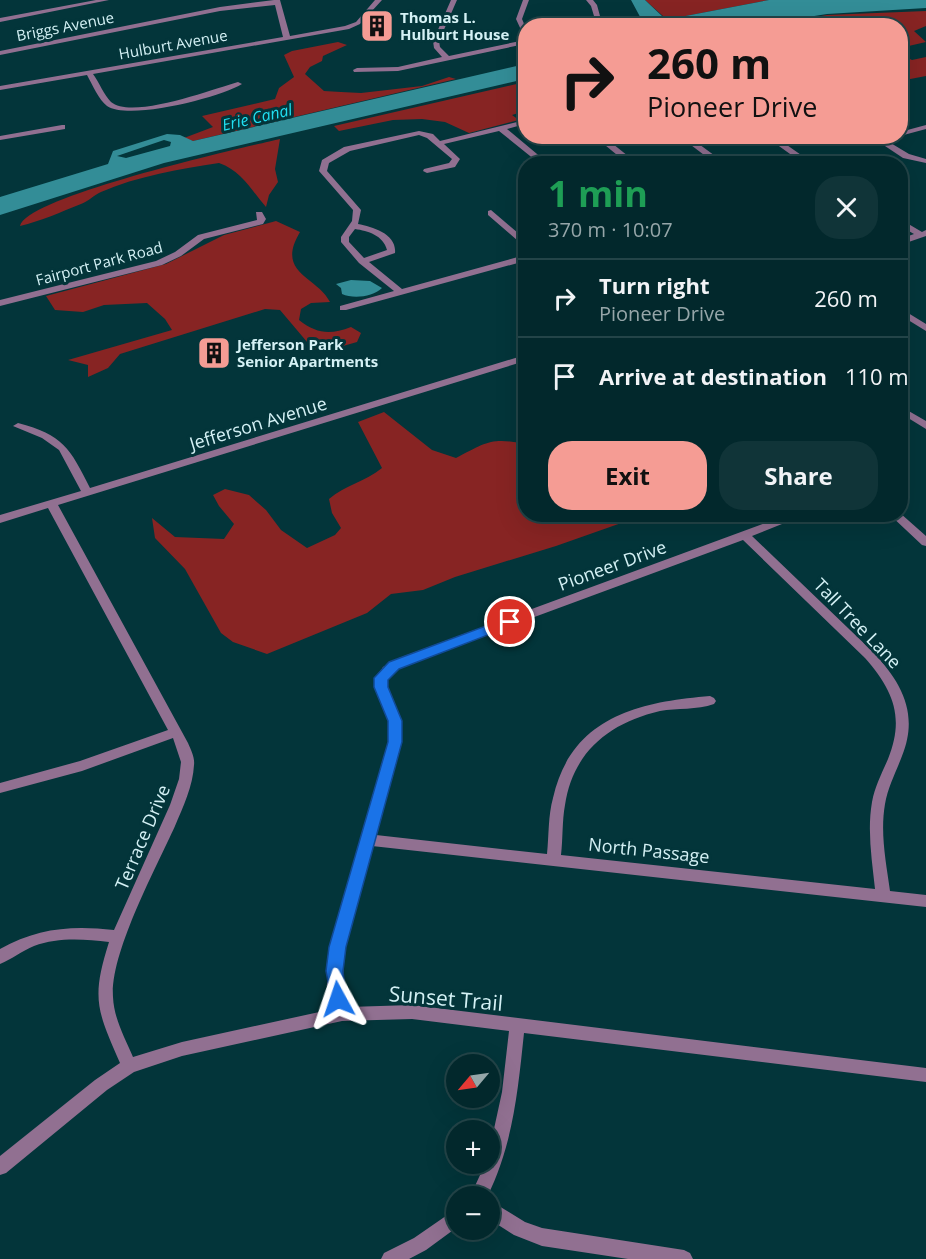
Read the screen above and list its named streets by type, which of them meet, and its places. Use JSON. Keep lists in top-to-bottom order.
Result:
{
  "streets": {
    "street": [
      "Briggs Avenue",
      "Hulburt Avenue",
      "Fairport Park Road",
      "Jefferson Avenue",
      "Pioneer Drive",
      "Tall Tree Lane",
      "Terrace Drive",
      "North Passage",
      "Sunset Trail"
    ]
  },
  "crossings": [
    ["Jefferson Avenue", "Terrace Drive"],
    ["Pioneer Drive", "Tall Tree Lane"],
    ["Pioneer Drive", "North Passage"],
    ["Tall Tree Lane", "North Passage"],
    ["Terrace Drive", "Sunset Trail"]
  ],
  "water": ["Erie Canal"],
  "places": {
    "building": ["Thomas L. Hulburt House", "Jefferson Park Senior Apartments"]
  },
  "north": "bottom left",
  "page": {
    "turn": ["260 m", "Pioneer Drive"],
    "heading": ["1 min", "370 m · 10:07"],
    "list": [
      {
        "name": "Turn right",
        "note": "Pioneer Drive",
        "value": "260 m"
      },
      {
        "name": "Arrive at destination",
        "value": "110 m"
      }
    ],
    "buttons": ["Exit", "Share"],
    "map_buttons": ["+", "−"]
  }
}
